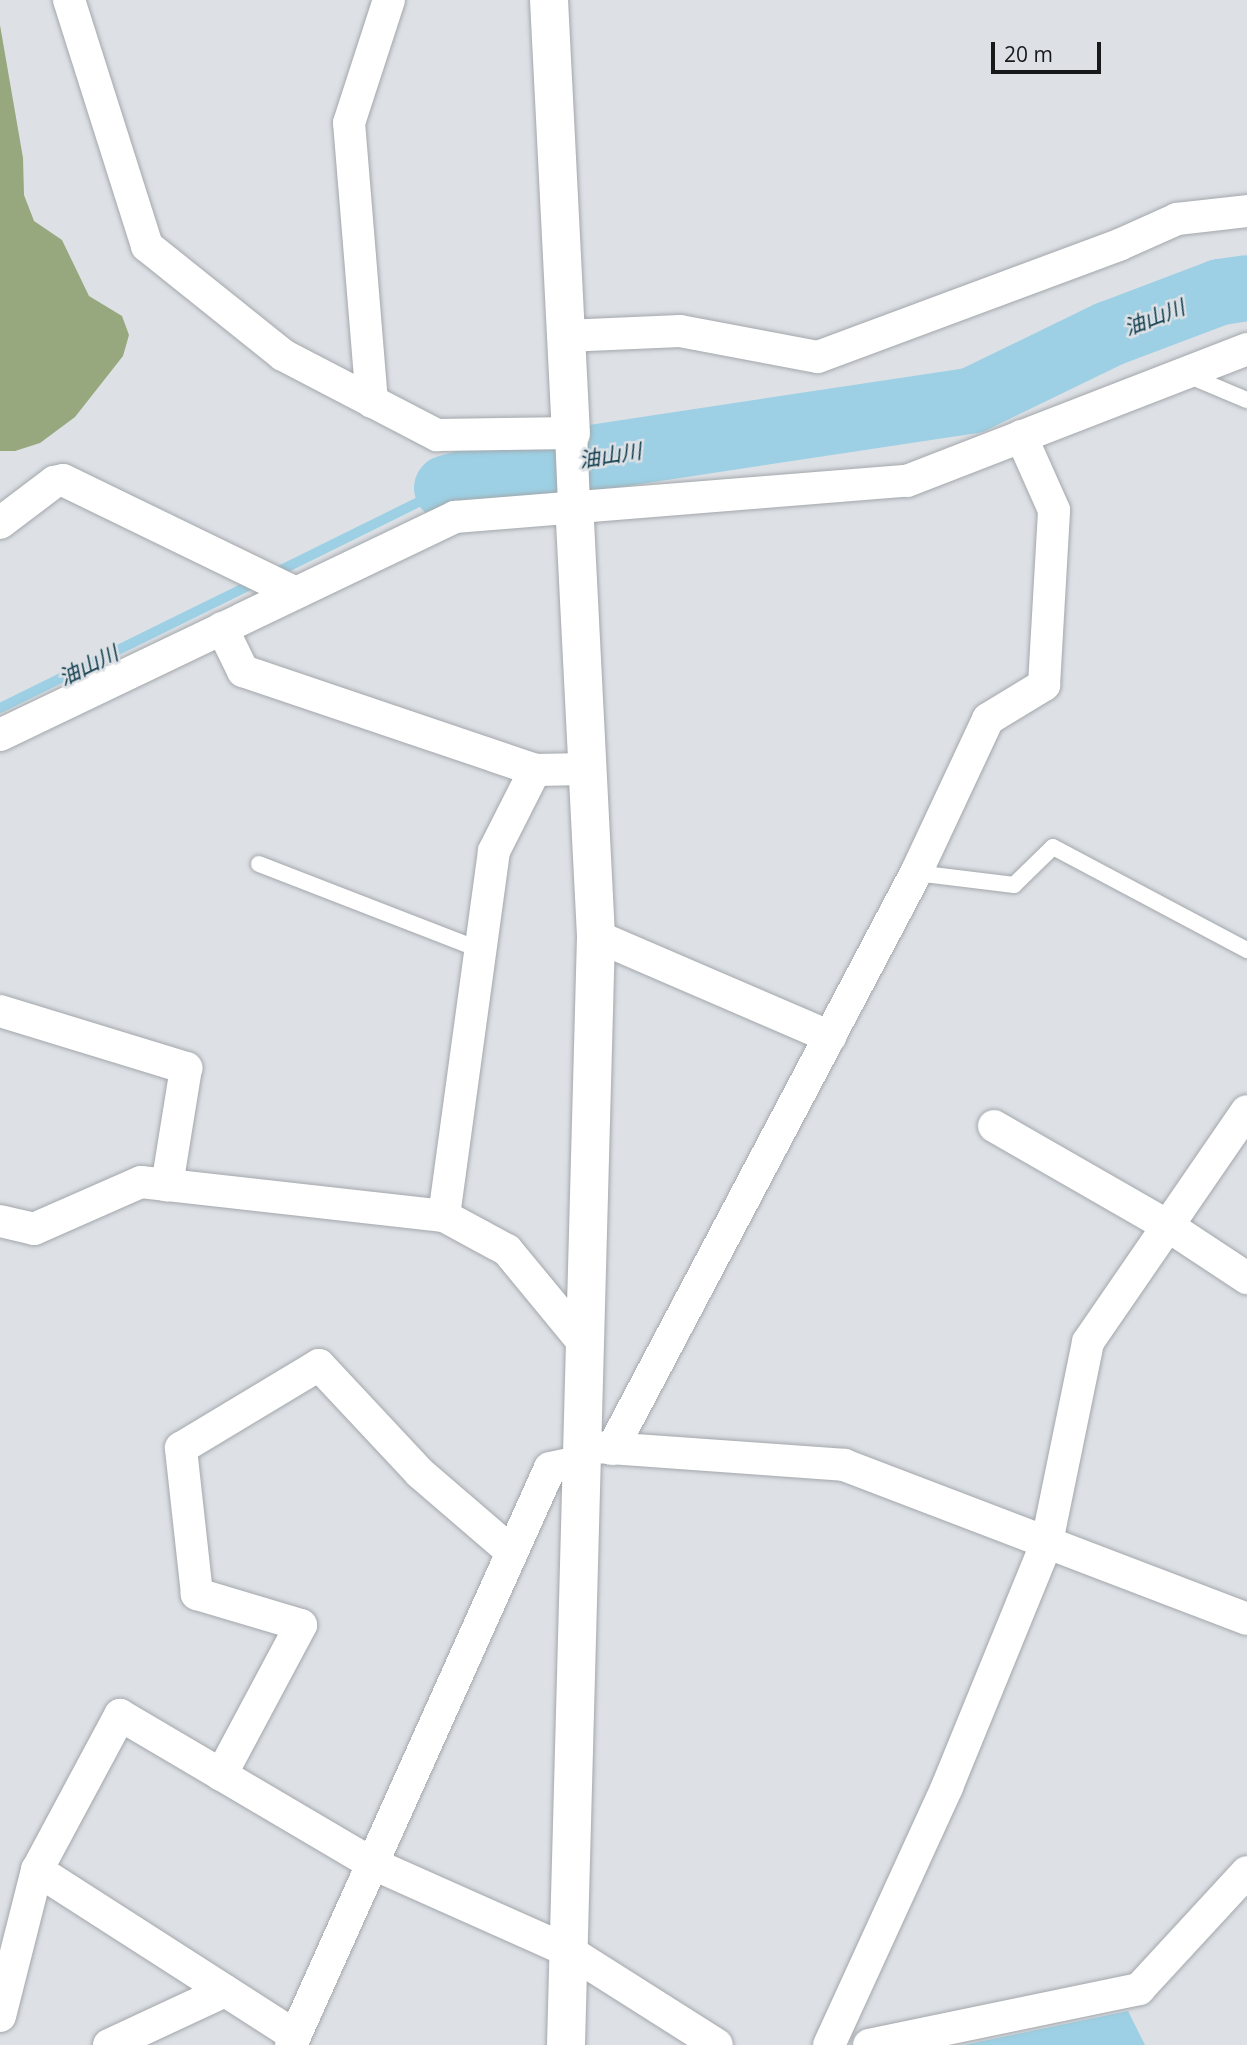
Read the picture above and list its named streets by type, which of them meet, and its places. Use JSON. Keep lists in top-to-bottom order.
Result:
{
  "water": ["油山川"],
  "scale_bar": "20 m"
}
